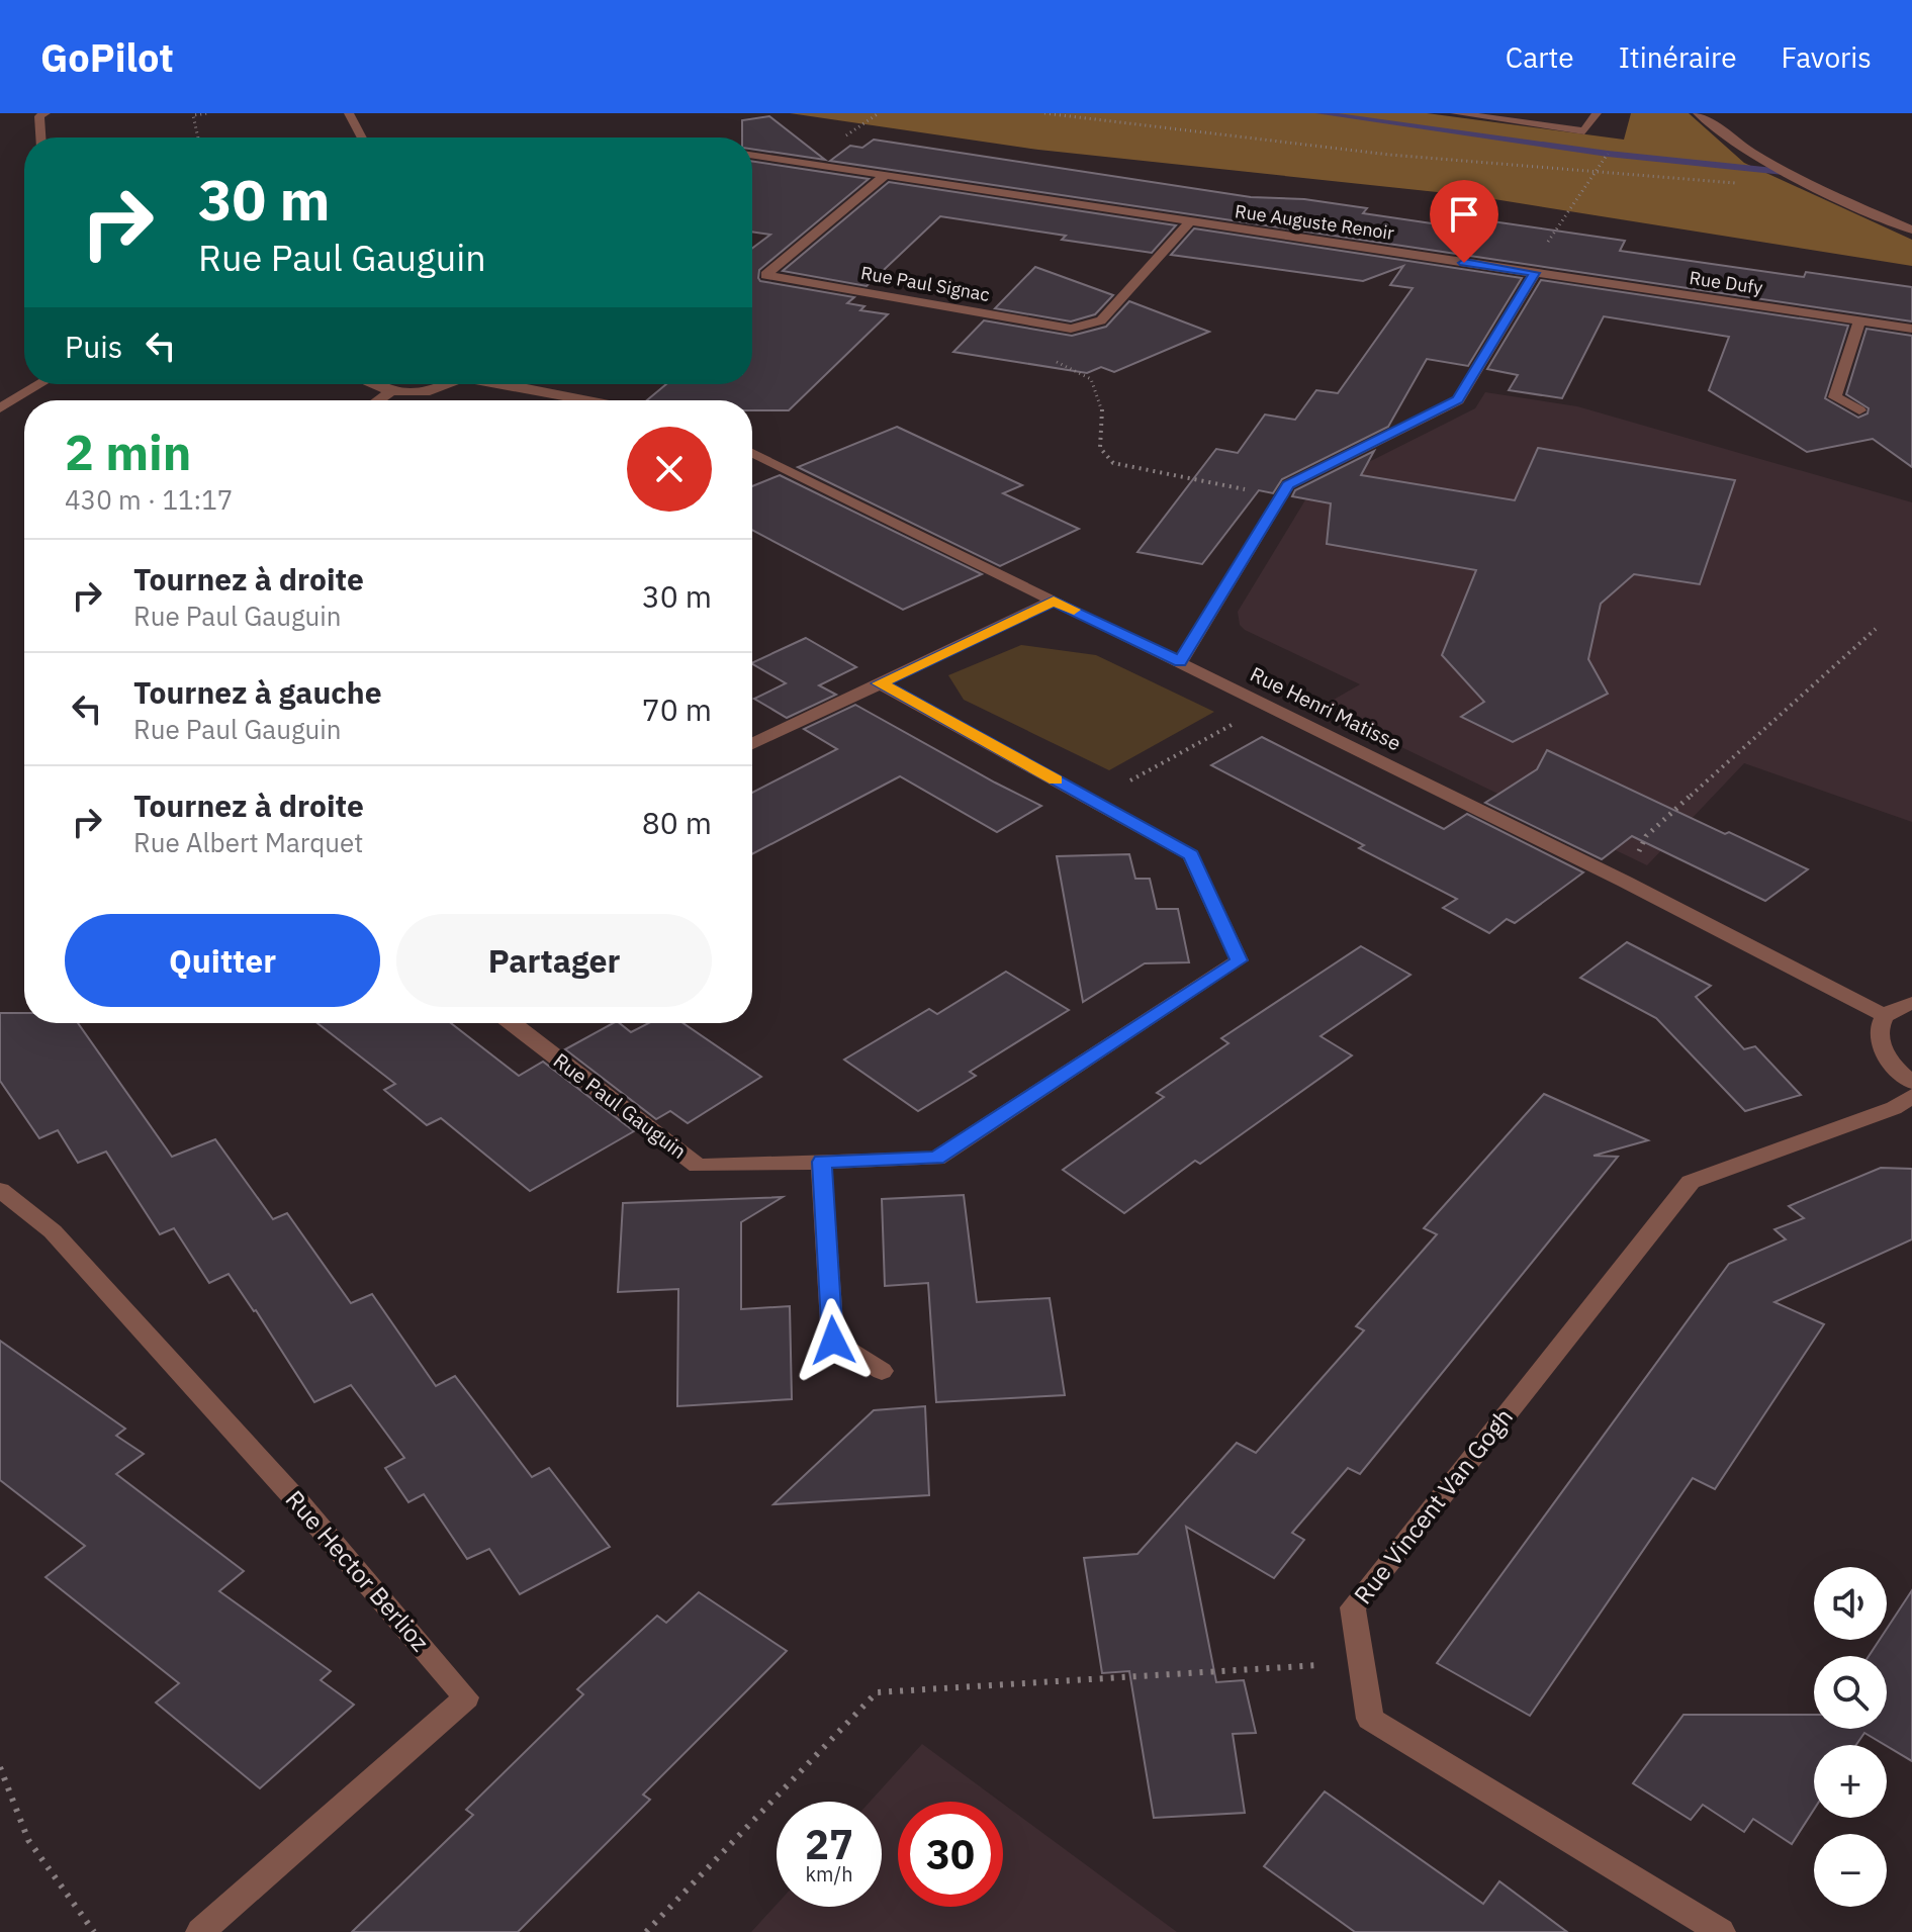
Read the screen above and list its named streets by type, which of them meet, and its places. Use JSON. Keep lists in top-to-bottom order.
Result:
{
  "streets": {
    "street": [
      "Rue Auguste Renoir",
      "Rue Dufy",
      "Rue Paul Signac",
      "Rue Henri Matisse",
      "Rue Paul Gauguin",
      "Rue Vincent Van Gogh",
      "Rue Hector Berlioz"
    ]
  },
  "crossings": [
    ["Rue Auguste Renoir", "Rue Dufy"],
    ["Rue Auguste Renoir", "Rue Paul Signac"]
  ],
  "page": {
    "header": "GoPilot",
    "nav": ["Carte", "Itinéraire", "Favoris"],
    "turn": ["30 m", "Rue Paul Gauguin"],
    "then": "Puis",
    "heading": ["2 min", "430 m · 11:17"],
    "list": [
      {
        "name": "Tournez à droite",
        "note": "Rue Paul Gauguin",
        "value": "30 m"
      },
      {
        "name": "Tournez à gauche",
        "note": "Rue Paul Gauguin",
        "value": "70 m"
      },
      {
        "name": "Tournez à droite",
        "note": "Rue Albert Marquet",
        "value": "80 m"
      }
    ],
    "buttons": ["Quitter", "Partager"],
    "map_buttons": ["+", "−"],
    "speed": "27 km/h",
    "limit": "30"
  }
}
